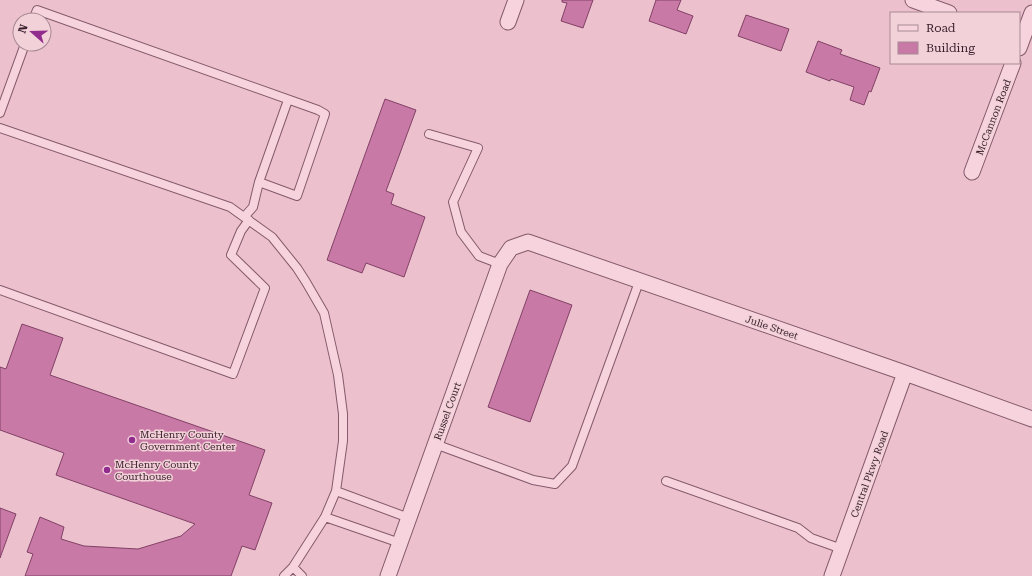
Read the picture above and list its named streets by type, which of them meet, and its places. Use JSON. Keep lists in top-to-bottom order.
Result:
{
  "streets": {
    "street": [
      "McCannon Road",
      "Julie Street",
      "Russel Court",
      "Central Pkwy Road"
    ]
  },
  "crossings": [
    ["Julie Street", "Russel Court"],
    ["Julie Street", "Central Pkwy Road"]
  ],
  "places": ["McHenry County Government Center", "McHenry County Courthouse"],
  "legend": ["Road", "Building"],
  "north": "left"
}
